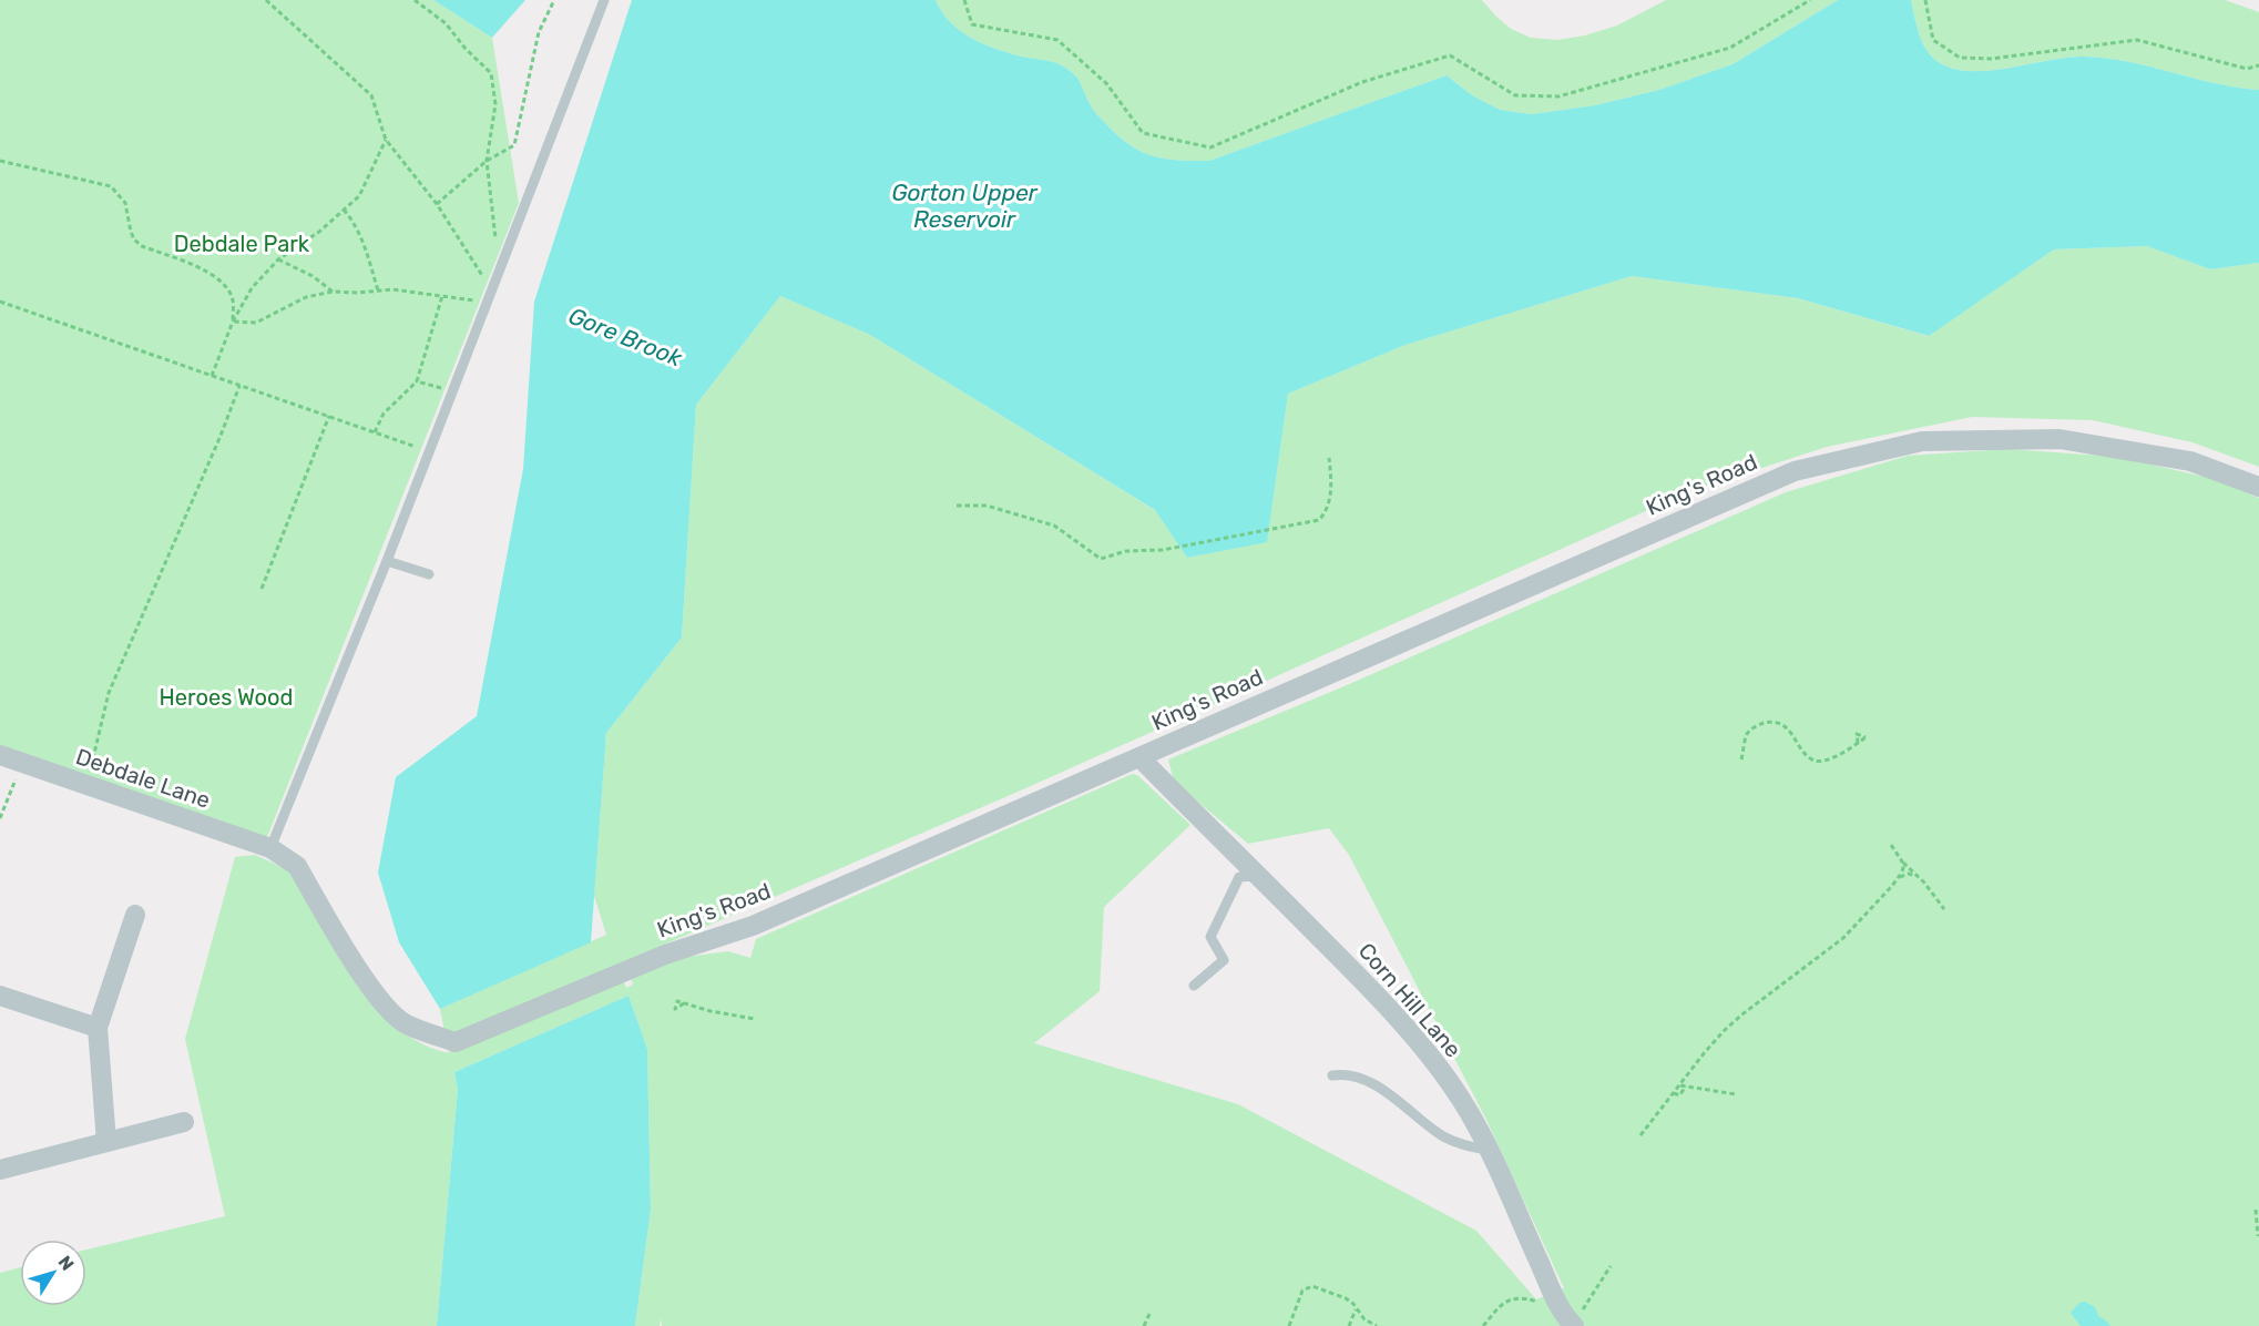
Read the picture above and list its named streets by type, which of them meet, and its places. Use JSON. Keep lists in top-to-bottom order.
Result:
{
  "streets": {
    "street": ["King's Road", "Debdale Lane", "Corn Hill Lane"]
  },
  "crossings": [
    ["King's Road", "Debdale Lane"],
    ["King's Road", "Corn Hill Lane"]
  ],
  "water": ["Gorton Upper Reservoir", "Gore Brook"],
  "parks": ["Debdale Park", "Heroes Wood"],
  "north": "top right"
}
